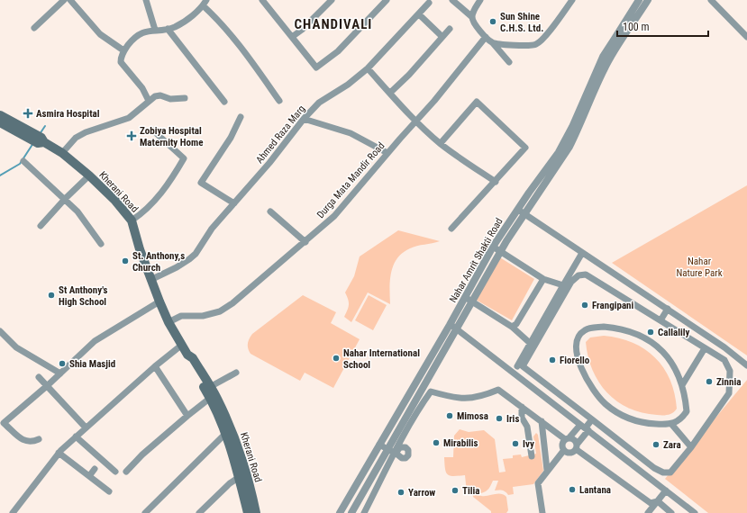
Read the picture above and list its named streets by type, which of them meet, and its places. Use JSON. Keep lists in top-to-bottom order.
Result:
{
  "streets": {
    "main road": ["Kherani Road"],
    "street": ["Ahmed Raza Marg", "Durga Mata Mandir Road", "Nahar Amrit Shakti Road"]
  },
  "crossings": [
    ["Ahmed Raza Marg", "Kherani Road"],
    ["Durga Mata Mandir Road", "Kherani Road"]
  ],
  "districts": ["CHANDIVALI"],
  "parks": ["Nahar Nature Park"],
  "places": {
    "other": [
      "Sun Shine C.H.S. Ltd.",
      "St. Anthony,s Church",
      "St Anthony's High School",
      "Frangipani",
      "Callalily",
      "Nahar International School",
      "Fiorello",
      "Shia Masjid",
      "Zinnia",
      "Mimosa",
      "Iris",
      "Mirabilis",
      "Ivy",
      "Zara",
      "Lantana",
      "Tilia",
      "Yarrow"
    ],
    "health": ["Asmira Hospital", "Zobiya Hospital Maternity Home"]
  },
  "scale_bar": "100 m"
}
